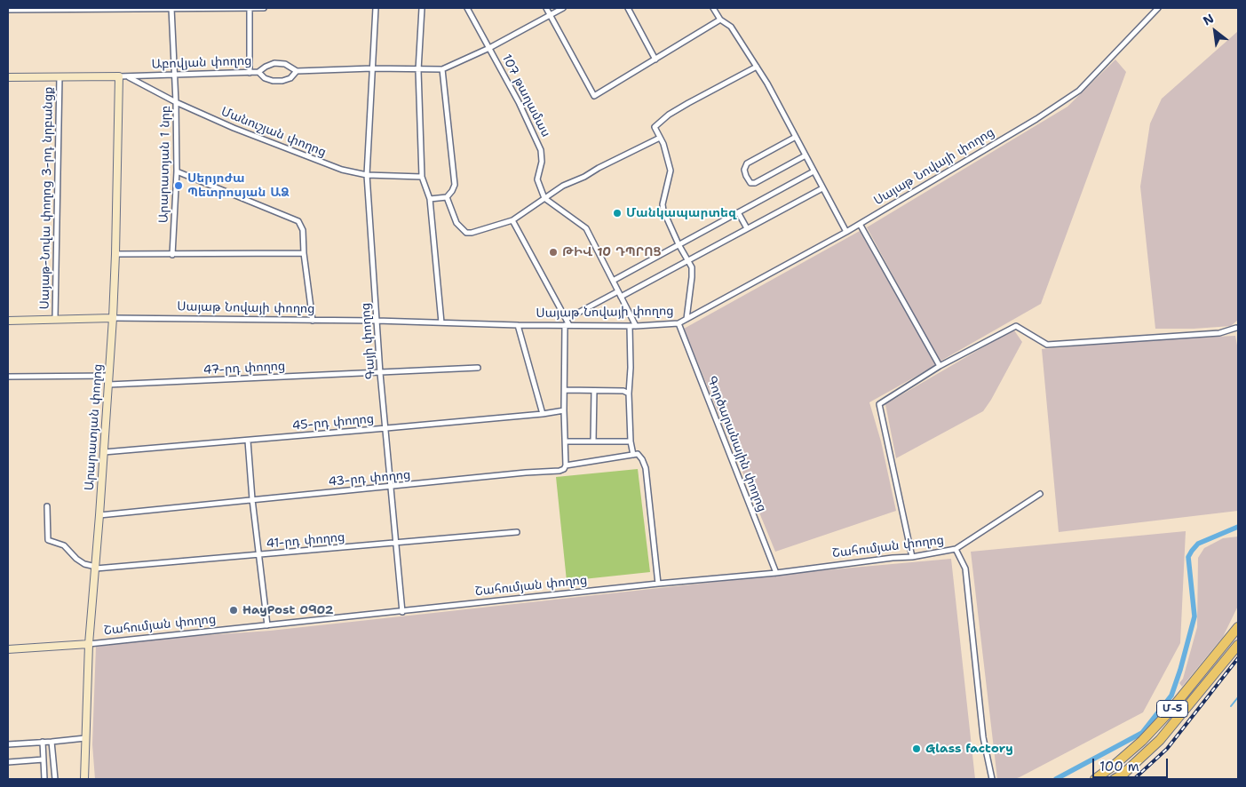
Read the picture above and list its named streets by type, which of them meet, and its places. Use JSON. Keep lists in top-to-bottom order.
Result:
{
  "streets": {
    "highway": ["Մ-5"],
    "main road": [
      "Աբովյան փողոց",
      "Սայաթ Նովայի փողոց",
      "Արարատյան փողոց",
      "Շահումյան փողոց"
    ],
    "street": [
      "107 թաղամաս",
      "Մանուշյան փողոց",
      "Արարատյան 1 նրբ",
      "Սայաթ-Նովա փողոց 3-րդ նրբանցք",
      "Գայի փողոց",
      "47-րդ փողոց",
      "45-րդ փողոց",
      "Գործարանային փողոց",
      "43-րդ փողոց",
      "41-րդ փողոց"
    ]
  },
  "crossings": [
    ["Աբովյան փողոց", "Մանուշյան փողոց"],
    ["Աբովյան փողոց", "Արարատյան 1 նրբ"],
    ["Աբովյան փողոց", "Սայաթ-Նովա փողոց 3-րդ նրբանցք"],
    ["Աբովյան փողոց", "Գայի փողոց"],
    ["Աբովյան փողոց", "Արարատյան փողոց"],
    ["Մանուշյան փողոց", "Արարատյան 1 նրբ"],
    ["Մանուշյան փողոց", "Գայի փողոց"],
    ["Սայաթ Նովայի փողոց", "Սայաթ-Նովա փողոց 3-րդ նրբանցք"],
    ["Սայաթ Նովայի փողոց", "Գայի փողոց"],
    ["Սայաթ Նովայի փողոց", "Արարատյան փողոց"],
    ["Սայաթ Նովայի փողոց", "Գործարանային փողոց"],
    ["Գայի փողոց", "47-րդ փողոց"],
    ["Գայի փողոց", "45-րդ փողոց"],
    ["Գայի փողոց", "43-րդ փողոց"],
    ["Գայի փողոց", "41-րդ փողոց"],
    ["Գայի փողոց", "Շահումյան փողոց"],
    ["47-րդ փողոց", "Արարատյան փողոց"],
    ["45-րդ փողոց", "Արարատյան փողոց"],
    ["Արարատյան փողոց", "43-րդ փողոց"],
    ["Արարատյան փողոց", "41-րդ փողոց"],
    ["Արարատյան փողոց", "Շահումյան փողոց"],
    ["Գործարանային փողոց", "Շահումյան փողոց"]
  ],
  "places": [
    "Սերյոժա Պետրոսյան ԱՁ",
    "Մանկապարտեզ",
    "ԹԻՎ 10 ԴՊՐՈՑ",
    "HayPost 0902",
    "Glass factory"
  ],
  "scale_bar": "100 m",
  "north": "top left"
}
